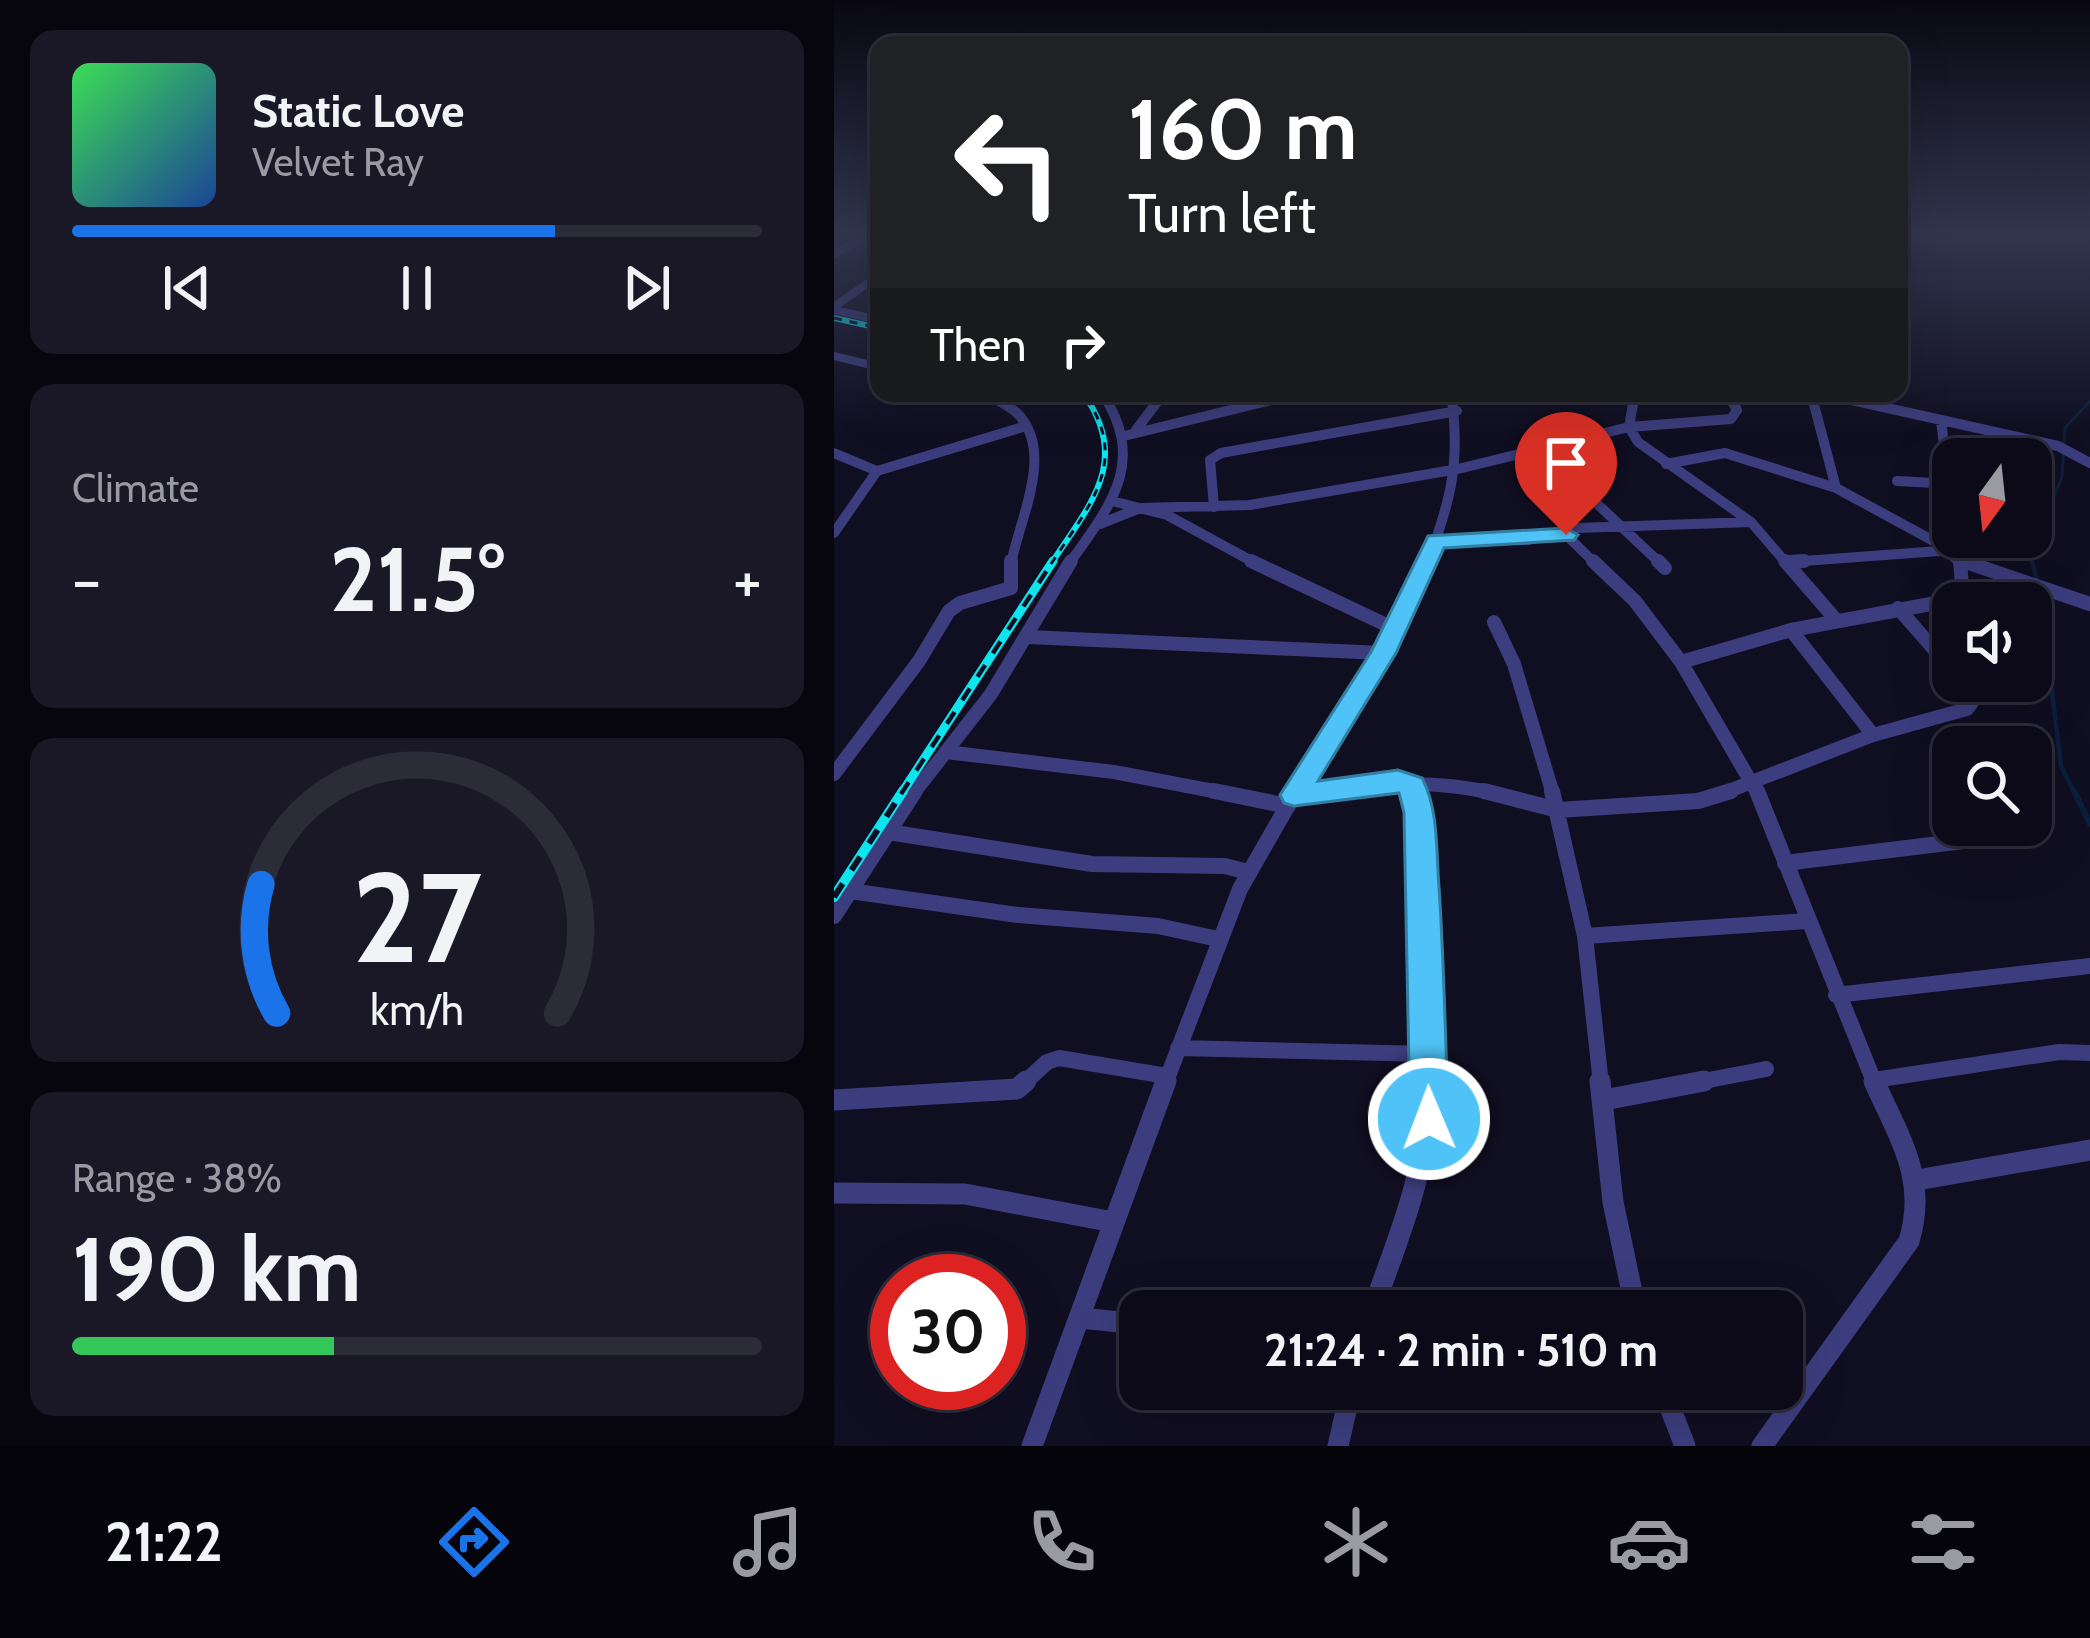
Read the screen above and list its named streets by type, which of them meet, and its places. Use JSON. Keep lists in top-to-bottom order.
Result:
{
  "north": "bottom",
  "page": {
    "turn": ["160 m", "Turn left"],
    "song": ["Static Love", "Velvet Ray"],
    "then": "Then",
    "tile": [
      "Climate",
      ["Range · 38%", "190 km"]
    ],
    "heat": ["−", "21.5°", "+"],
    "limit": "30",
    "trip": "21:24 · 2 min · 510 m",
    "tabs": "21:22",
    "gauge": ["27", "km/h"]
  }
}
